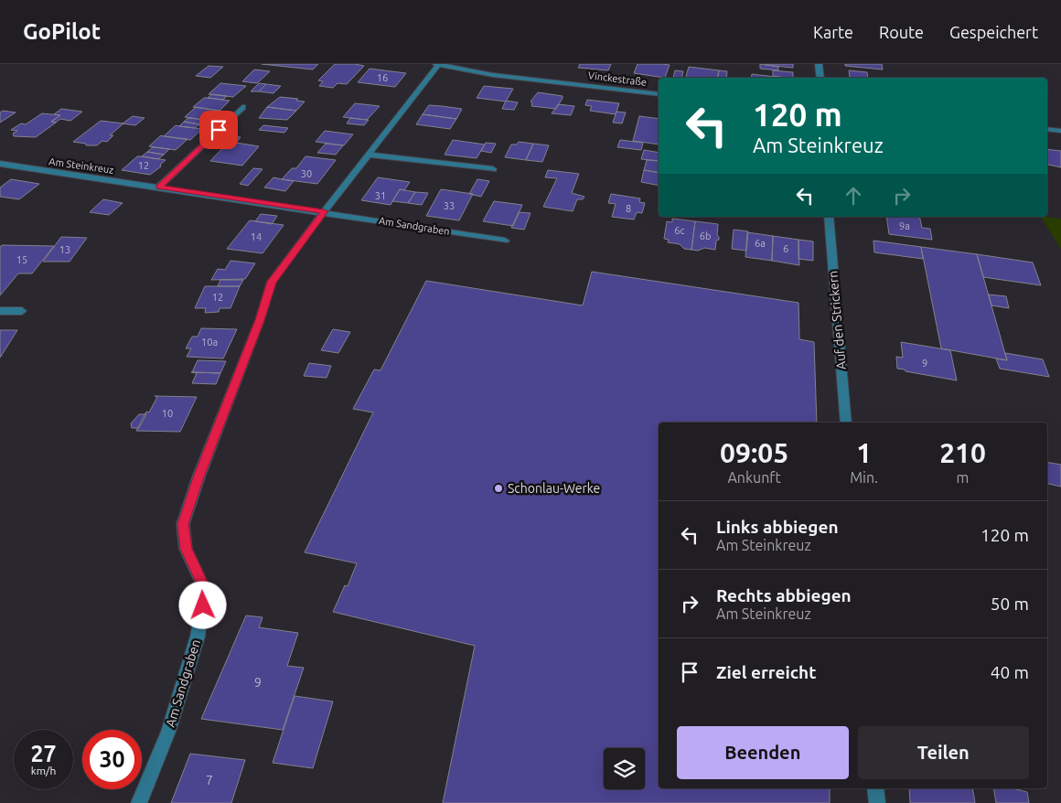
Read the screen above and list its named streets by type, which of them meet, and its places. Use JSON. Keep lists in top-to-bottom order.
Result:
{
  "streets": {
    "street": [
      "Vinckestraße",
      "Am Steinkreuz",
      "Am Sandgraben",
      "Auf den Strickern"
    ]
  },
  "crossings": [
    ["Vinckestraße", "Am Sandgraben"],
    ["Am Steinkreuz", "Am Sandgraben"]
  ],
  "places": ["Schonlau-Werke"],
  "house_numbers": [
    "16",
    "12",
    "30",
    "31",
    "33",
    "8",
    "9a",
    "6c",
    "6b",
    "14",
    "6a",
    "6",
    "13",
    "15",
    "12",
    "10a",
    "9",
    "10",
    "9",
    "7"
  ],
  "page": {
    "header": "GoPilot",
    "nav": ["Karte", "Route", "Gespeichert"],
    "turn": ["120 m", "Am Steinkreuz"],
    "eta": [
      "09:05",
      "Ankunft",
      "1",
      "Min.",
      "210",
      "m"
    ],
    "list": [
      {
        "name": "Links abbiegen",
        "note": "Am Steinkreuz",
        "value": "120 m"
      },
      {
        "name": "Rechts abbiegen",
        "note": "Am Steinkreuz",
        "value": "50 m"
      },
      {
        "name": "Ziel erreicht",
        "value": "40 m"
      }
    ],
    "buttons": ["Beenden", "Teilen"],
    "speed": "27 km/h",
    "limit": "30"
  }
}
